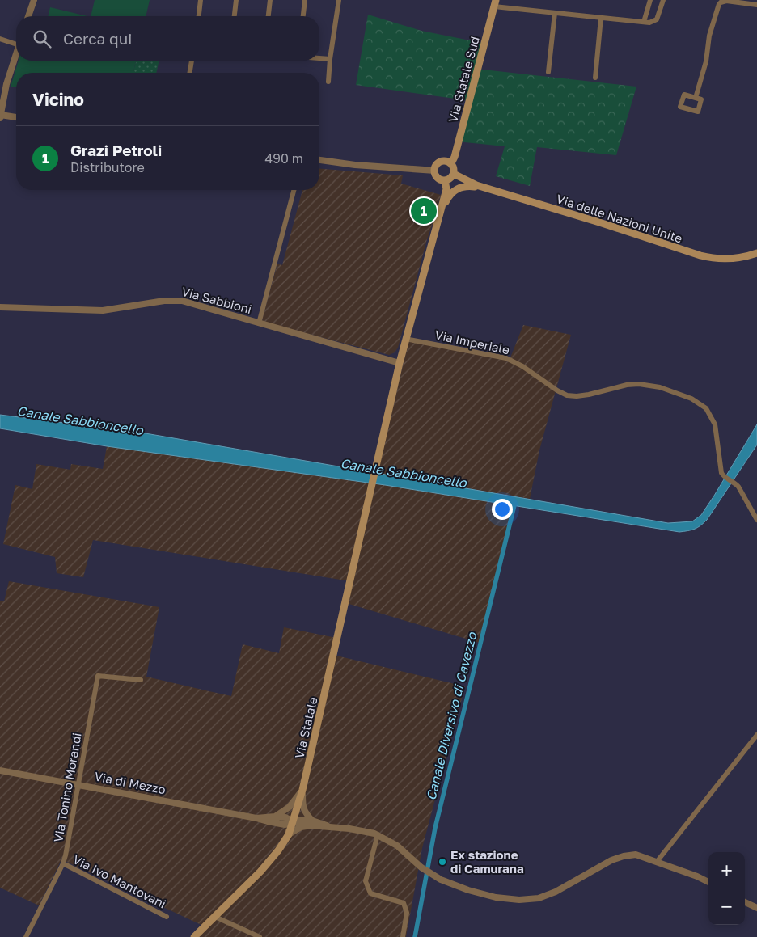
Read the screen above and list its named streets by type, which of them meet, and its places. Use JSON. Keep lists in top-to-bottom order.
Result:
{
  "streets": {
    "main road": ["Via Statale Sud", "Via delle Nazioni Unite", "Via Statale"],
    "street": [
      "Via Sabbioni",
      "Via Imperiale",
      "Via di Mezzo",
      "Via Tonino Morandi",
      "Via Ivo Mantovani"
    ]
  },
  "crossings": [
    ["Via Statale Sud", "Via delle Nazioni Unite"],
    ["Via delle Nazioni Unite", "Via Statale"],
    ["Via Sabbioni", "Via Statale"],
    ["Via Imperiale", "Via Statale"],
    ["Via di Mezzo", "Via Tonino Morandi"],
    ["Via Tonino Morandi", "Via Ivo Mantovani"]
  ],
  "water": ["Canale Sabbioncello", "Canale Diversivo di Cavezzo"],
  "places": ["Ex stazione di Camurana"],
  "page": {
    "search": "Cerca qui",
    "heading": "Vicino",
    "list": [
      {
        "mark": "1",
        "name": "Grazi Petroli",
        "note": "Distributore",
        "value": "490 m"
      }
    ],
    "pins": "1",
    "map_buttons": ["+", "−"]
  }
}
